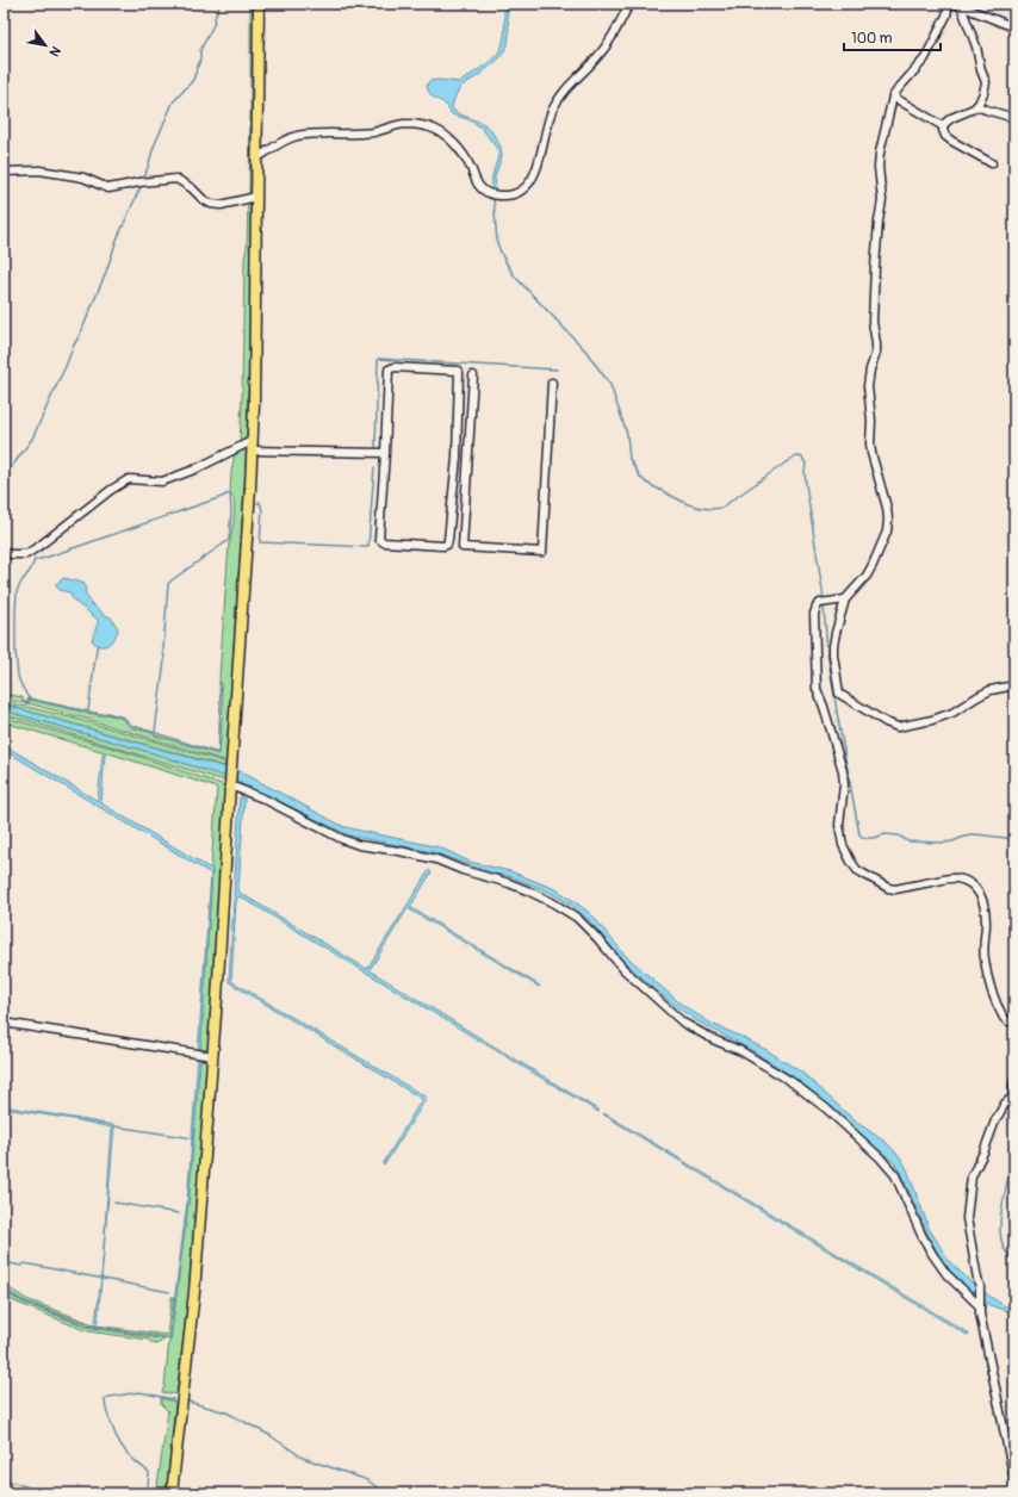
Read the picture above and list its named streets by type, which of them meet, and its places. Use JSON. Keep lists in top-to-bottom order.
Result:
{
  "scale_bar": "100 m",
  "north": "bottom right"
}
